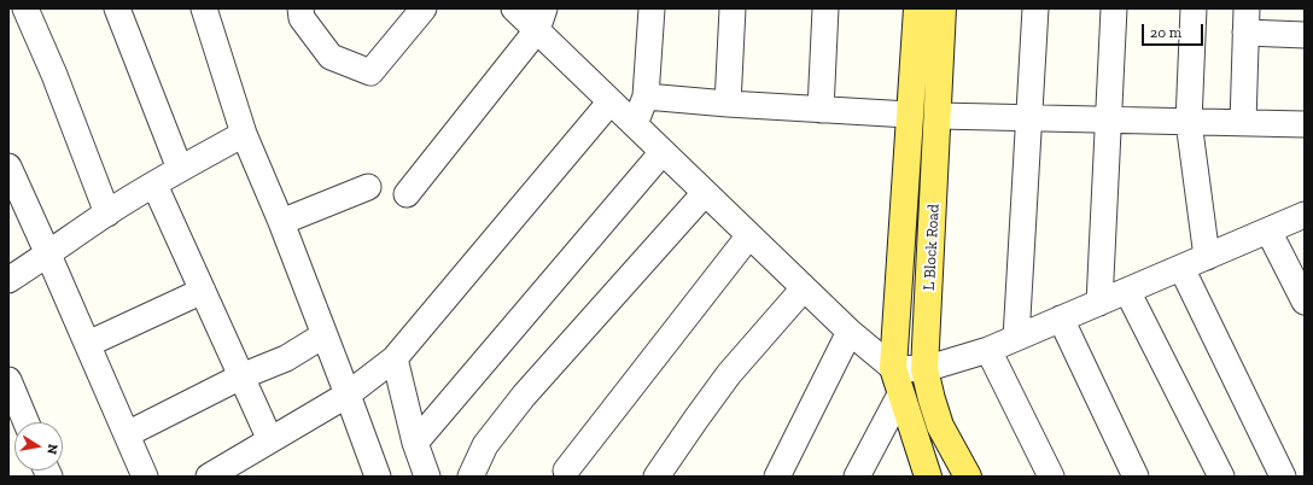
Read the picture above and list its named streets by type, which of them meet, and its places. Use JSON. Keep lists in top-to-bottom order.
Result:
{
  "streets": {
    "main road": ["L Block Road"]
  },
  "scale_bar": "20 m",
  "north": "right"
}
